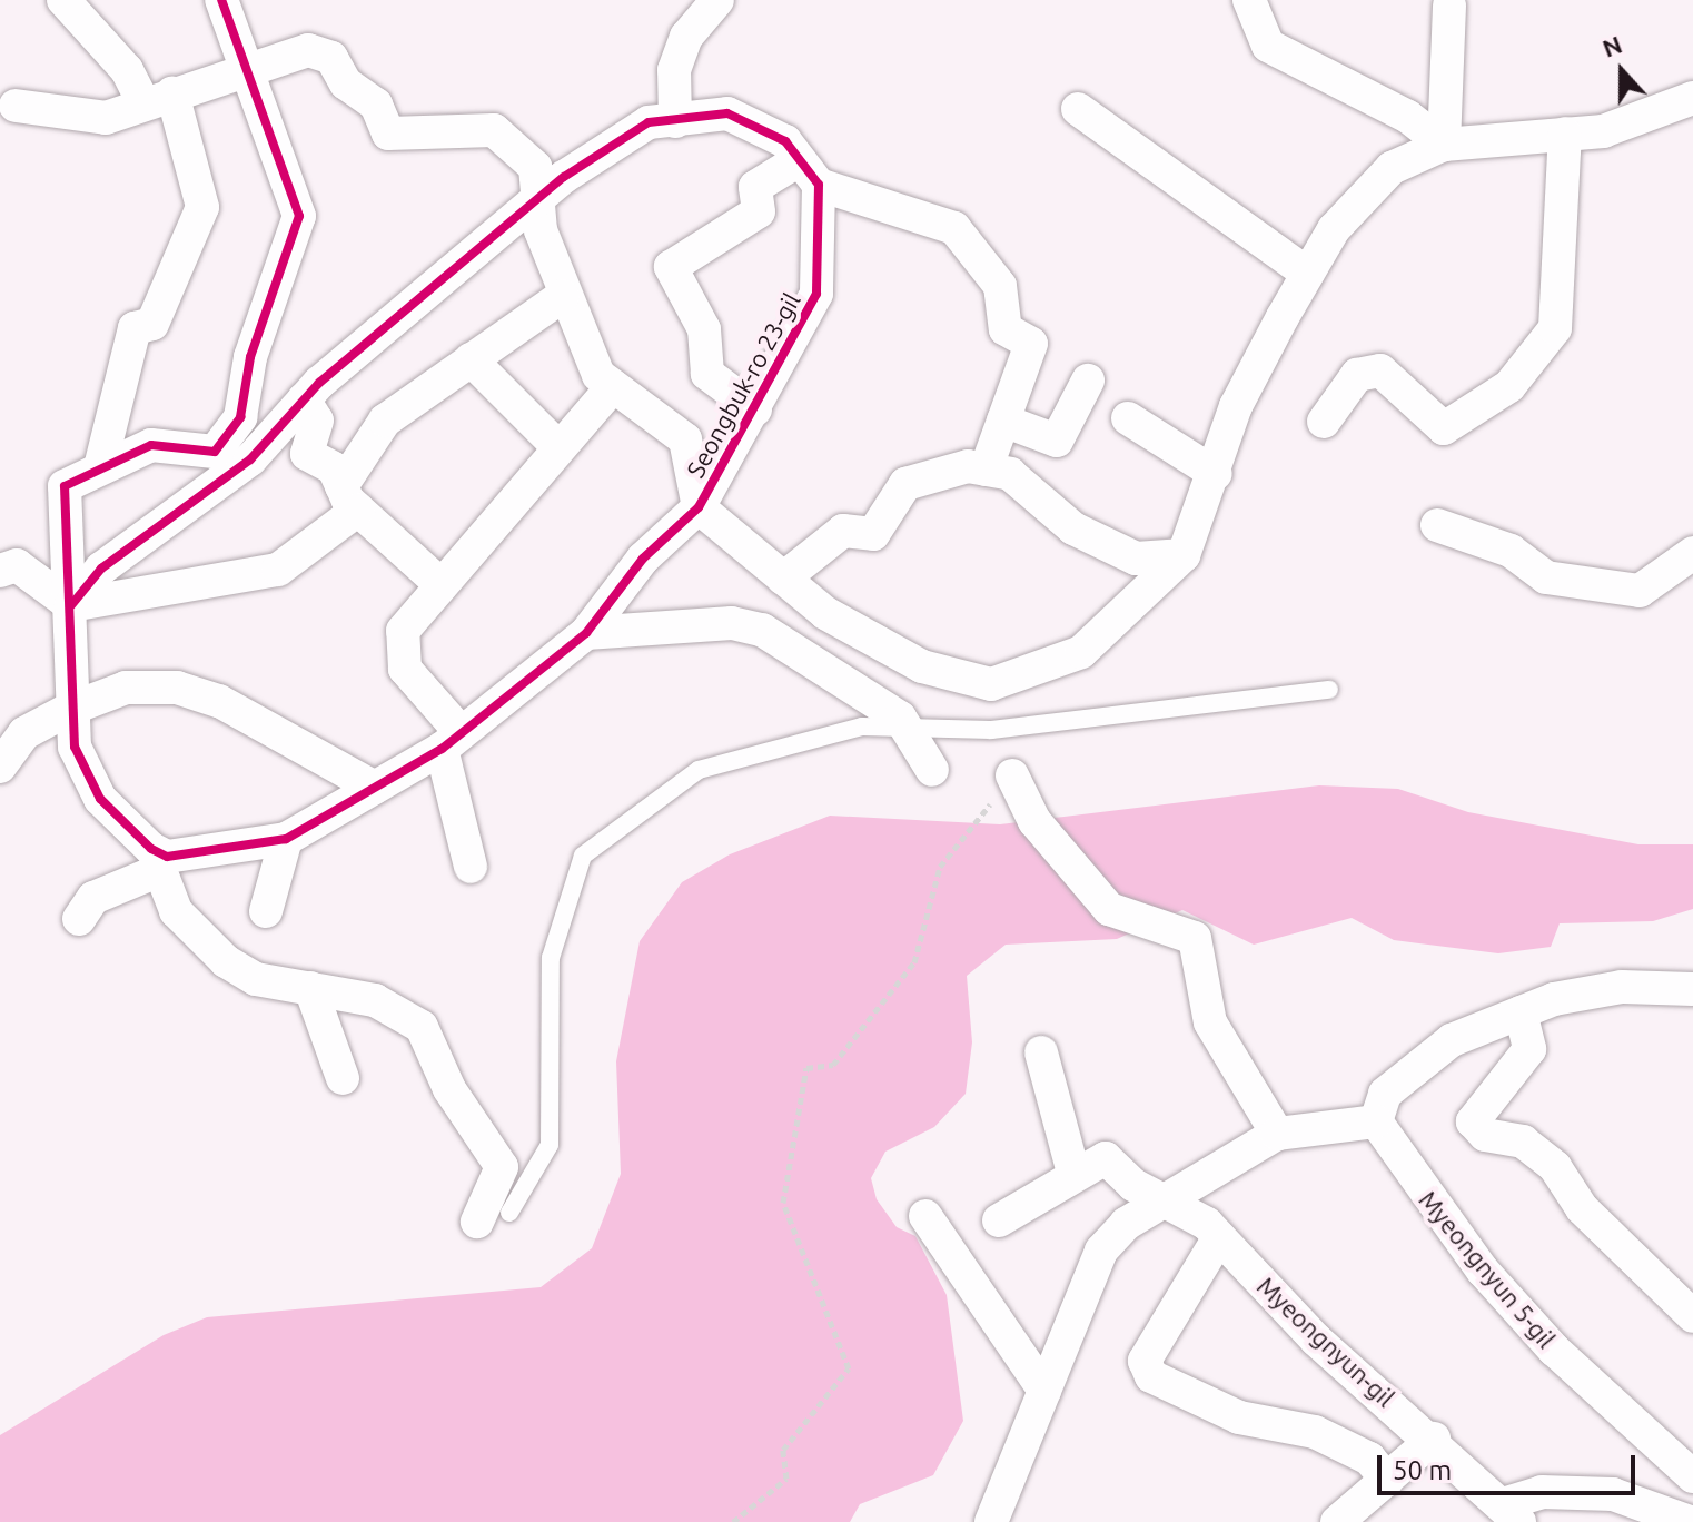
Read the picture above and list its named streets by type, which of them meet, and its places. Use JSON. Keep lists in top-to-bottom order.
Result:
{
  "streets": {
    "street": ["Seongbuk-ro 23-gil", "Myeongnyun 5-gil", "Myeongnyun-gil"]
  },
  "scale_bar": "50 m",
  "north": "top"
}
